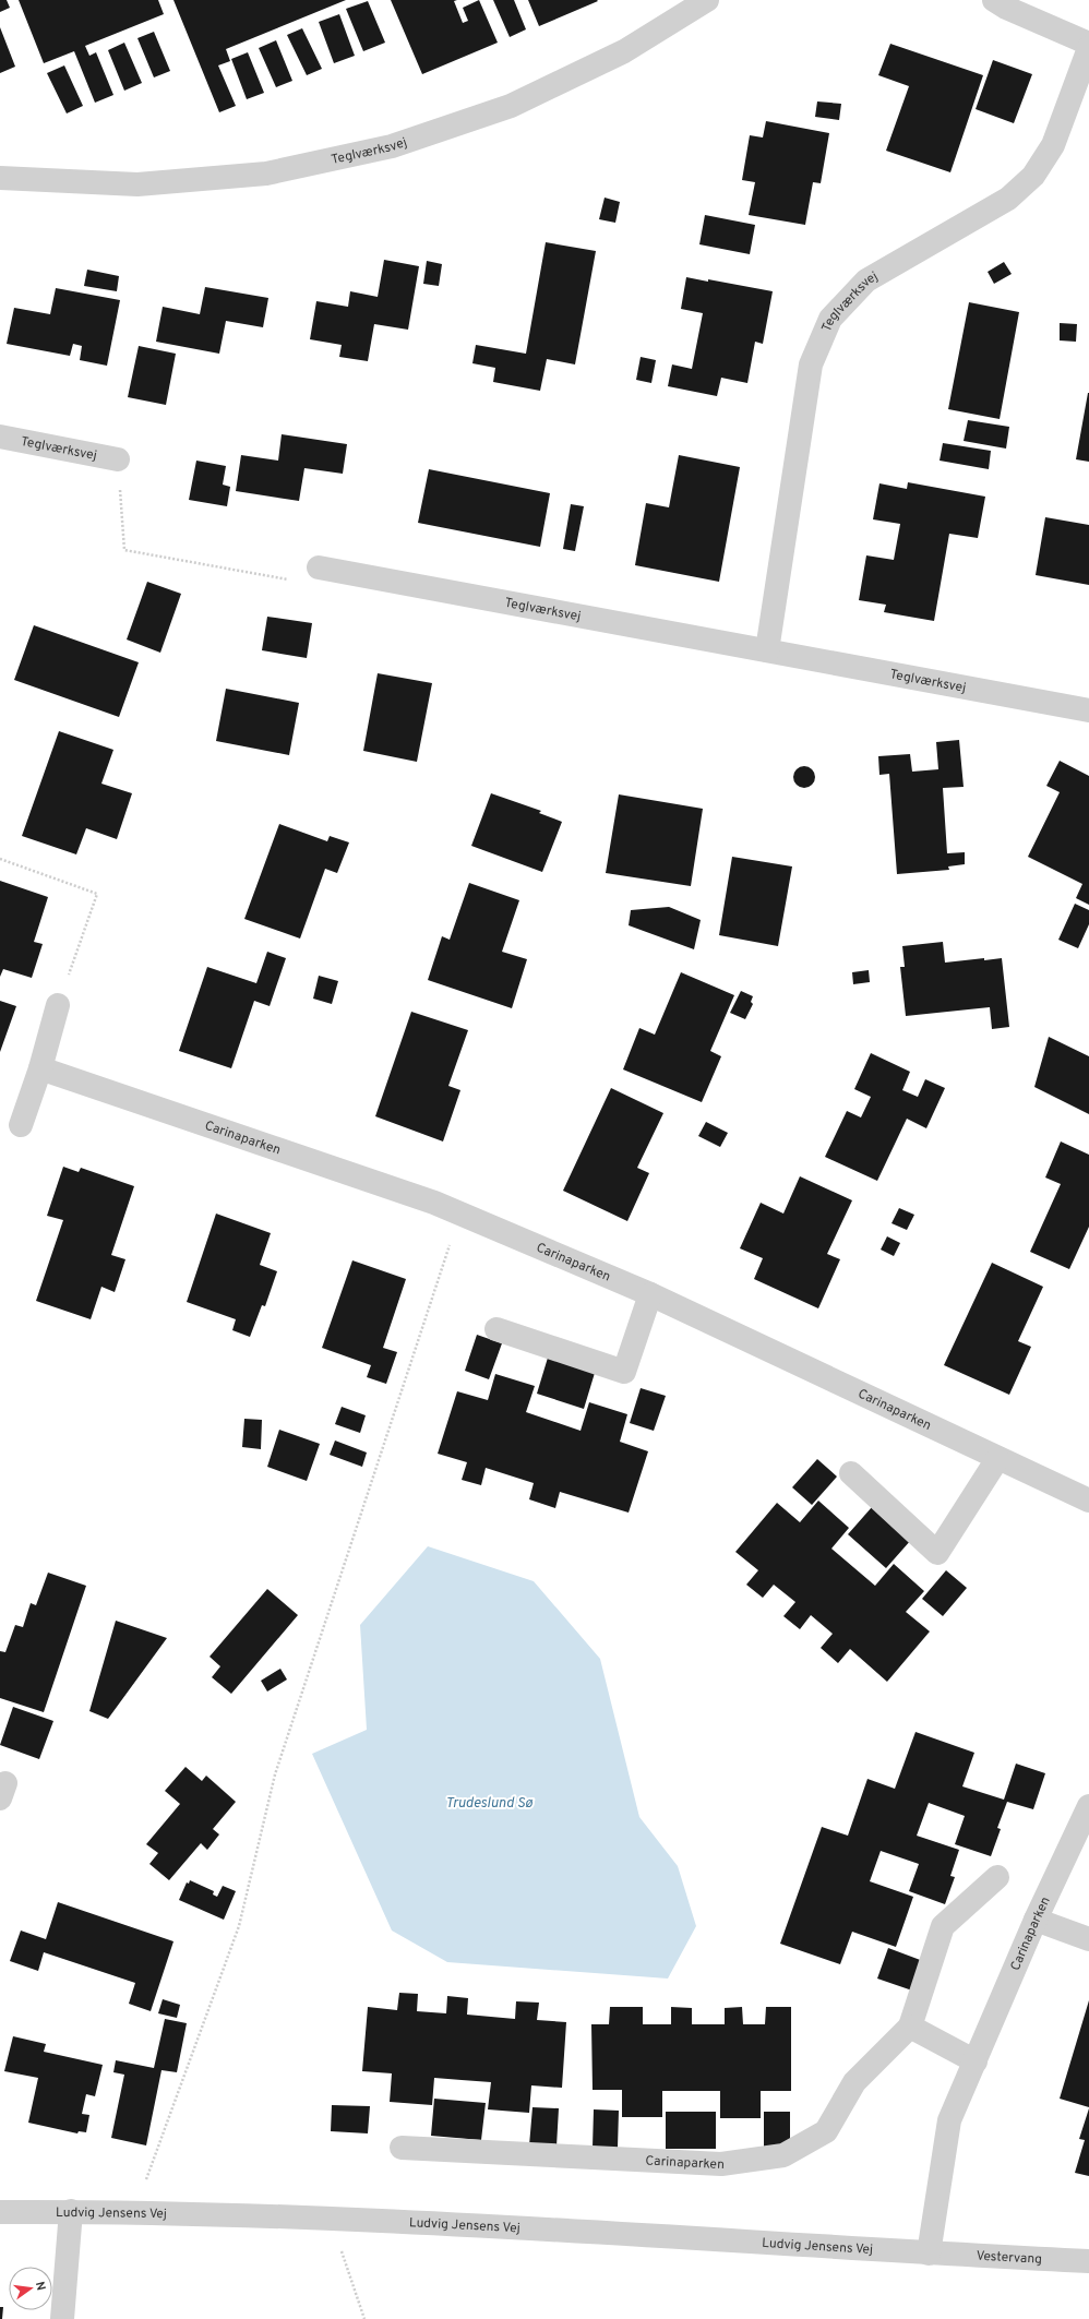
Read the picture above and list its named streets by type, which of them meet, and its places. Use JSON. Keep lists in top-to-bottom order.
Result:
{
  "streets": {
    "street": [
      "Teglværksvej",
      "Carinaparken",
      "Ludvig Jensens Vej",
      "Vestervang"
    ]
  },
  "crossings": [
    ["Carinaparken", "Ludvig Jensens Vej"],
    ["Carinaparken", "Vestervang"],
    ["Ludvig Jensens Vej", "Vestervang"]
  ],
  "water": ["Trudeslund Sø"],
  "north": "right"
}
